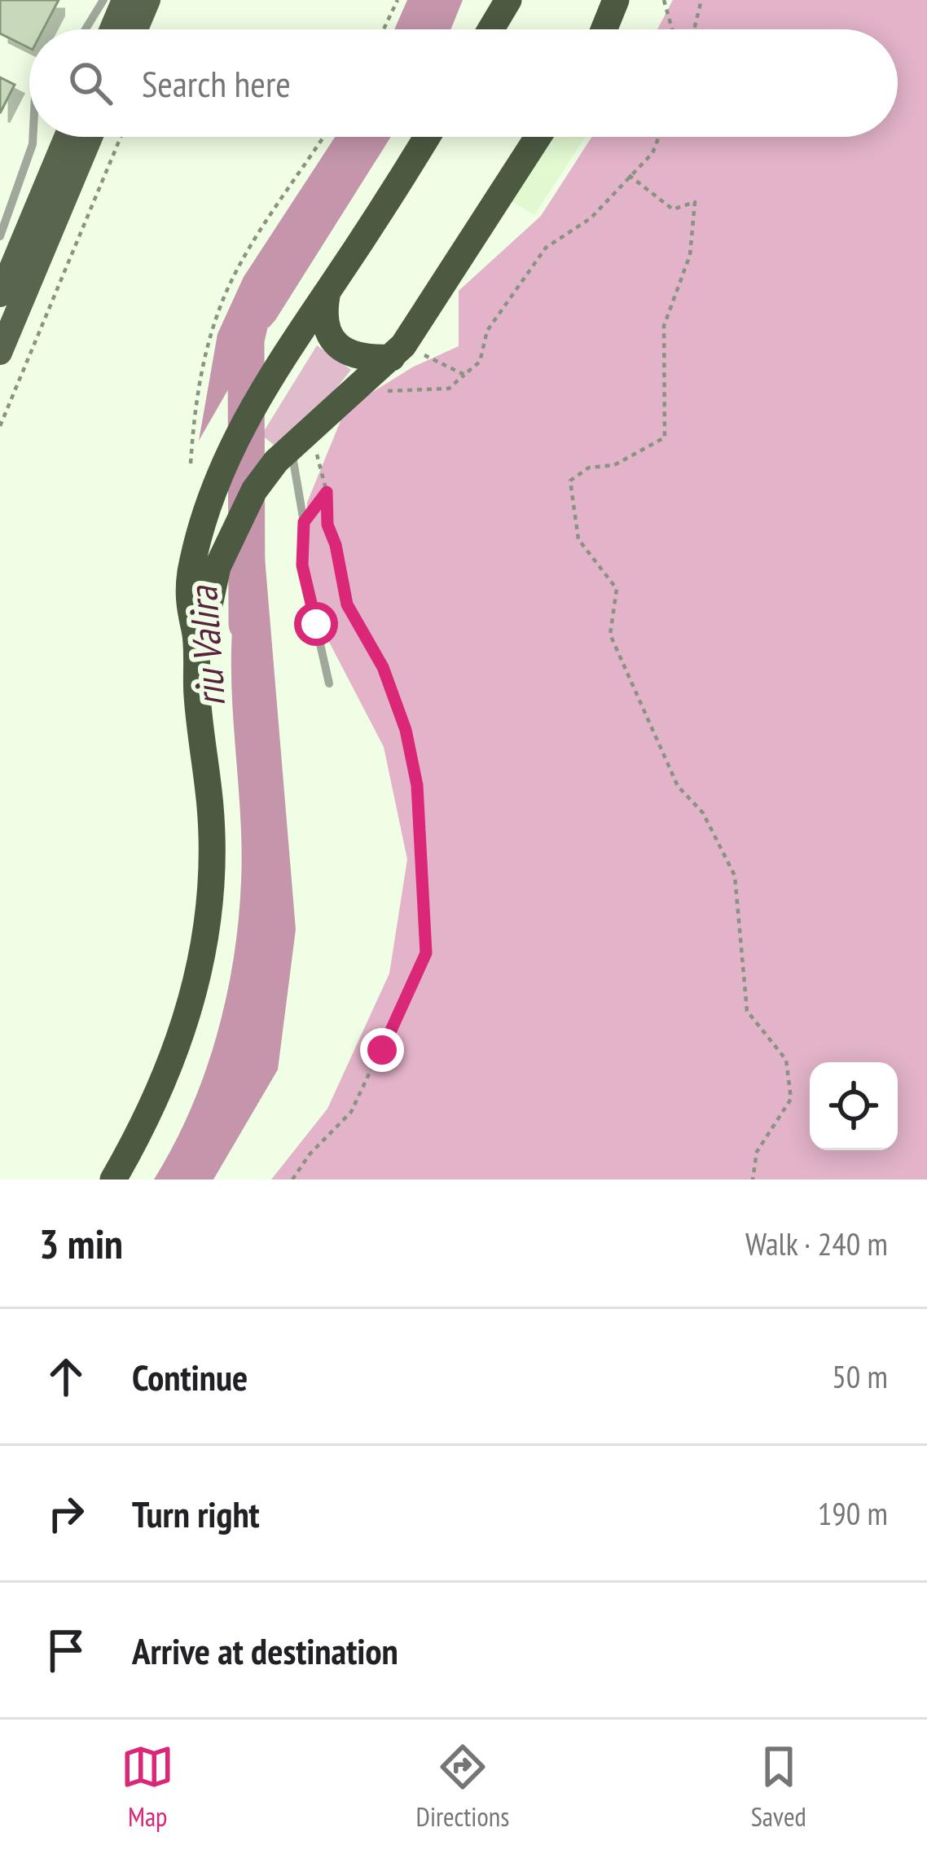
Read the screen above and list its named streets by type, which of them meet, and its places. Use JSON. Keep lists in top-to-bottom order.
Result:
{
  "water": ["riu Valira"],
  "page": {
    "search": "Search here",
    "heading": ["3 min", "Walk · 240 m"],
    "list": [
      ["Continue", "50 m"],
      ["Turn right", "190 m"],
      "Arrive at destination"
    ],
    "nav": ["Map", "Directions", "Saved"]
  }
}
